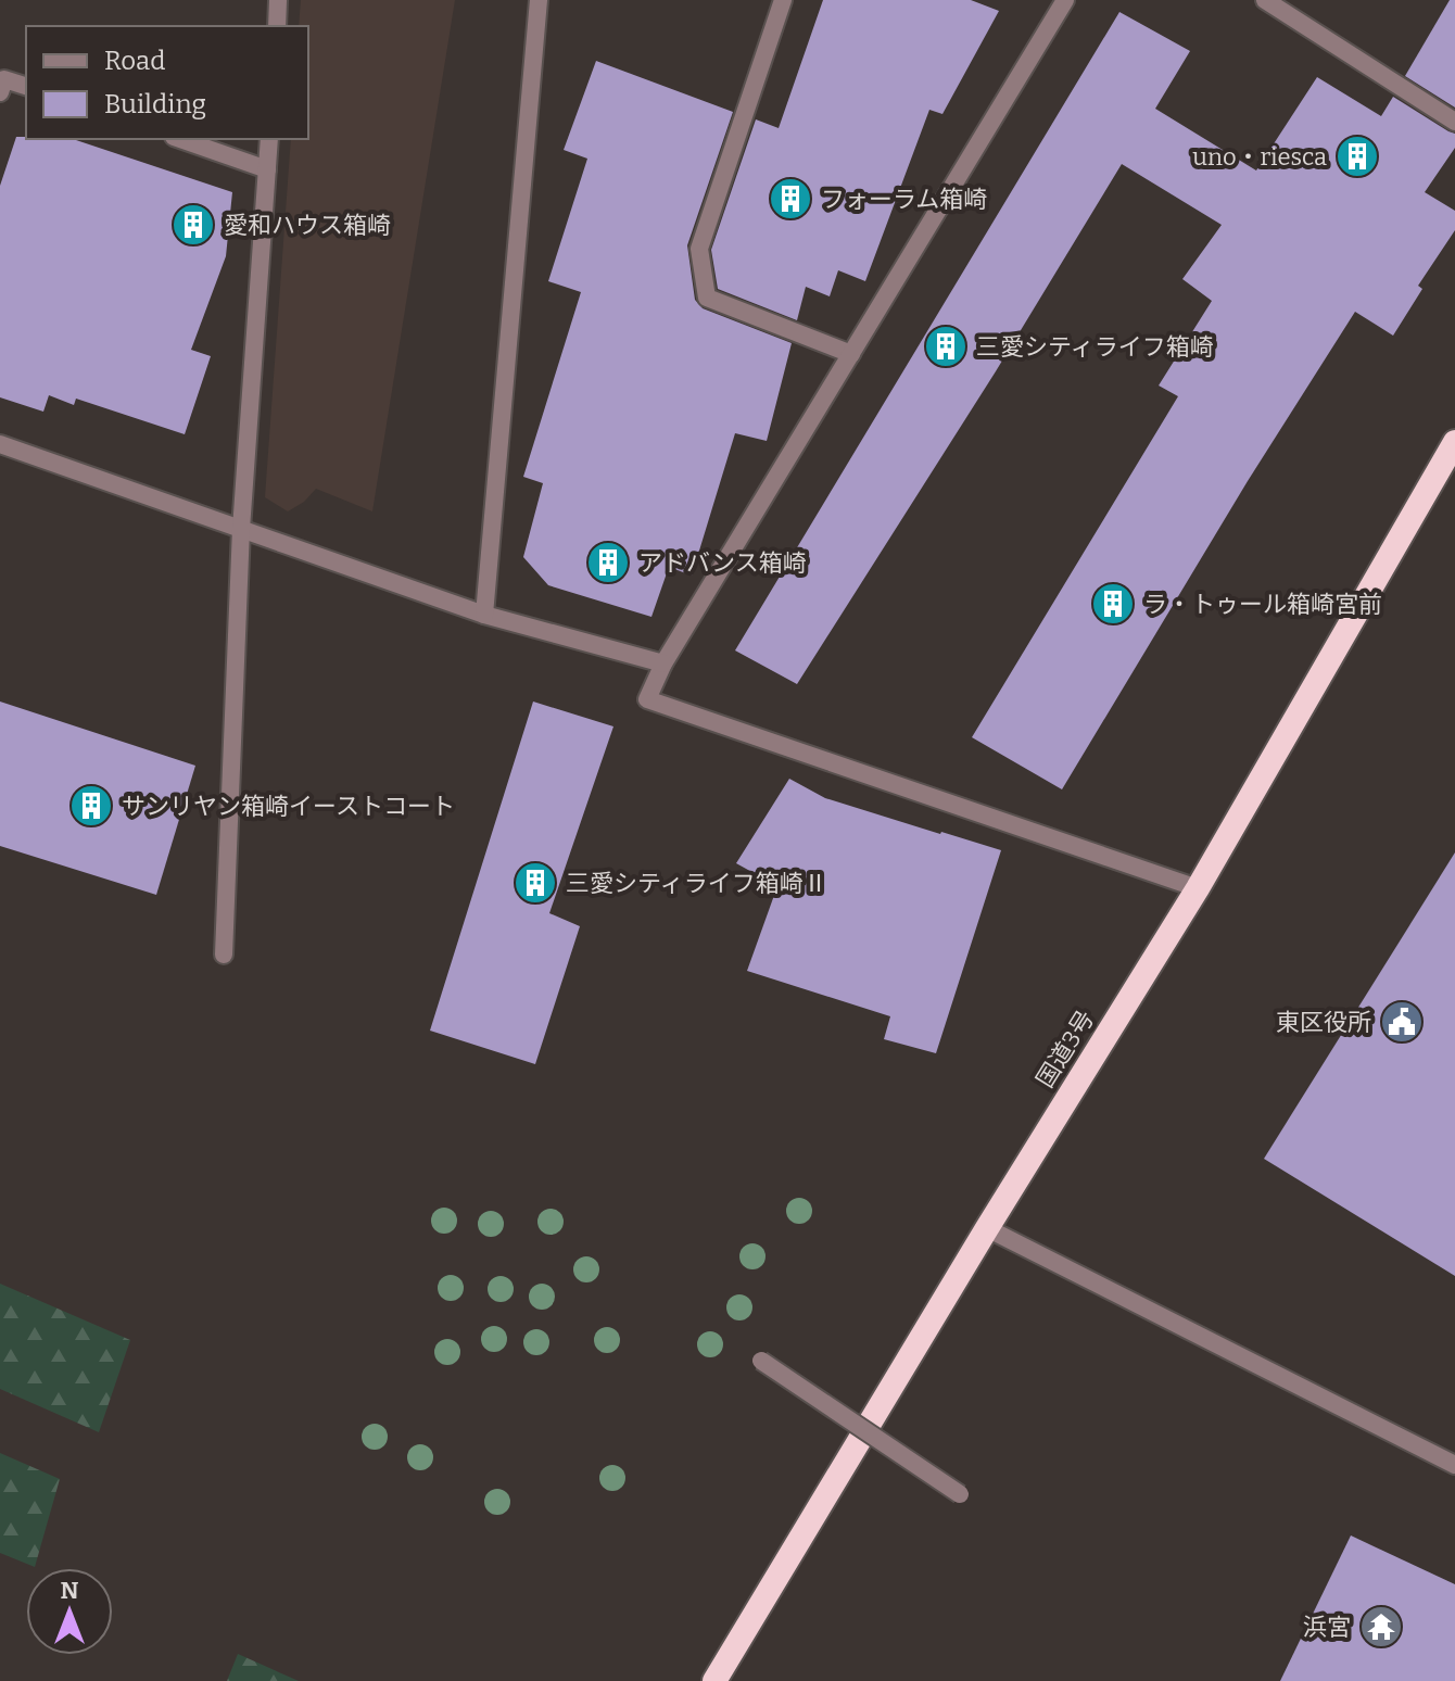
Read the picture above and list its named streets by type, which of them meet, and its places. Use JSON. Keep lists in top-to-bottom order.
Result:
{
  "streets": {
    "highway": ["国道3号"]
  },
  "places": {
    "building": [
      "uno・riesca",
      "フォーラム箱崎",
      "愛和ハウス箱崎",
      "三愛シティライフ箱崎",
      "アドバンス箱崎",
      "ラ・トゥール箱崎宮前",
      "サンリヤン箱崎イーストコート",
      "三愛シティライフ箱崎Ⅱ"
    ],
    "public building": ["東区役所"],
    "temple": ["浜宮"]
  },
  "legend": ["Road", "Building"],
  "north": "top"
}
